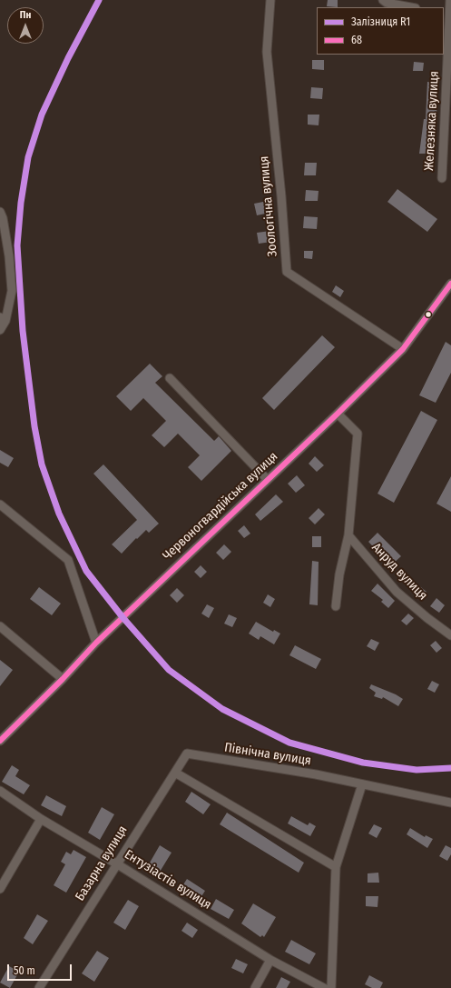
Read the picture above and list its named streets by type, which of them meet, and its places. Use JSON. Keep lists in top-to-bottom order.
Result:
{
  "streets": {
    "street": [
      "Железняка вулиця",
      "Зоологічна вулиця",
      "Червоногвардійська вулиця",
      "Анруд вулиця",
      "Північна вулиця",
      "Базарна вулиця",
      "Ентузіастів вулиця"
    ]
  },
  "crossings": [
    ["Зоологічна вулиця", "Червоногвардійська вулиця"],
    ["Північна вулиця", "Базарна вулиця"],
    ["Базарна вулиця", "Ентузіастів вулиця"]
  ],
  "lines": ["rail line R1", "transit line 68"],
  "legend": ["Залізниця R1", "68"],
  "scale_bar": "50 m",
  "north": "top"
}
